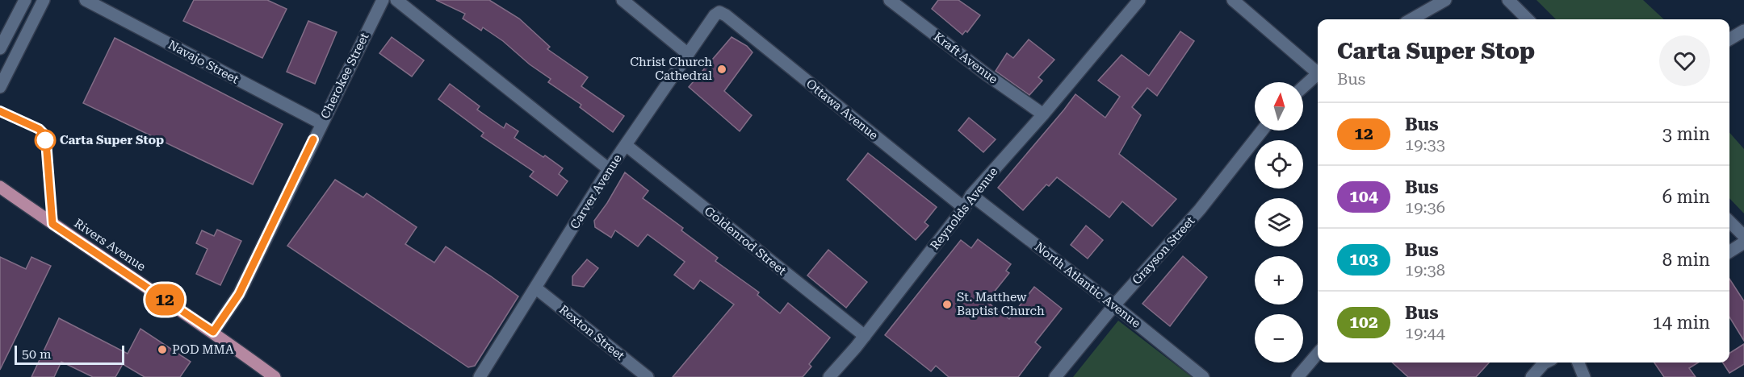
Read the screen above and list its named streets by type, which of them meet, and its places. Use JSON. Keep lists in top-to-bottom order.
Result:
{
  "streets": {
    "main road": ["Rivers Avenue"],
    "street": [
      "Kraft Avenue",
      "Navajo Street",
      "Cherokee Street",
      "Ottawa Avenue",
      "Carver Avenue",
      "Reynolds Avenue",
      "Goldenrod Street",
      "Grayson Street",
      "North Atlantic Avenue",
      "Rexton Street"
    ]
  },
  "crossings": [
    ["Kraft Avenue", "Reynolds Avenue"],
    ["Navajo Street", "Cherokee Street"],
    ["Cherokee Street", "Rivers Avenue"],
    ["Ottawa Avenue", "Carver Avenue"],
    ["Ottawa Avenue", "Reynolds Avenue"],
    ["Carver Avenue", "Goldenrod Street"],
    ["Carver Avenue", "Rexton Street"],
    ["Reynolds Avenue", "Goldenrod Street"],
    ["Reynolds Avenue", "North Atlantic Avenue"],
    ["Grayson Street", "North Atlantic Avenue"]
  ],
  "places": [
    "Christ Church Cathedral",
    "Carta Super Stop",
    "St. Matthew Baptist Church",
    "POD MMA"
  ],
  "lines": ["bus line 12"],
  "scale_bar": "50 m",
  "north": "top",
  "page": {
    "on_map": "12",
    "heading": ["Carta Super Stop", "Bus"],
    "map_buttons": ["+", "−"],
    "list": [
      {
        "mark": "12",
        "name": "Bus",
        "note": "19:33",
        "value": "3 min"
      },
      {
        "mark": "104",
        "name": "Bus",
        "note": "19:36",
        "value": "6 min"
      },
      {
        "mark": "103",
        "name": "Bus",
        "note": "19:38",
        "value": "8 min"
      },
      {
        "mark": "102",
        "name": "Bus",
        "note": "19:44",
        "value": "14 min"
      }
    ],
    "scale": "50 m"
  }
}
